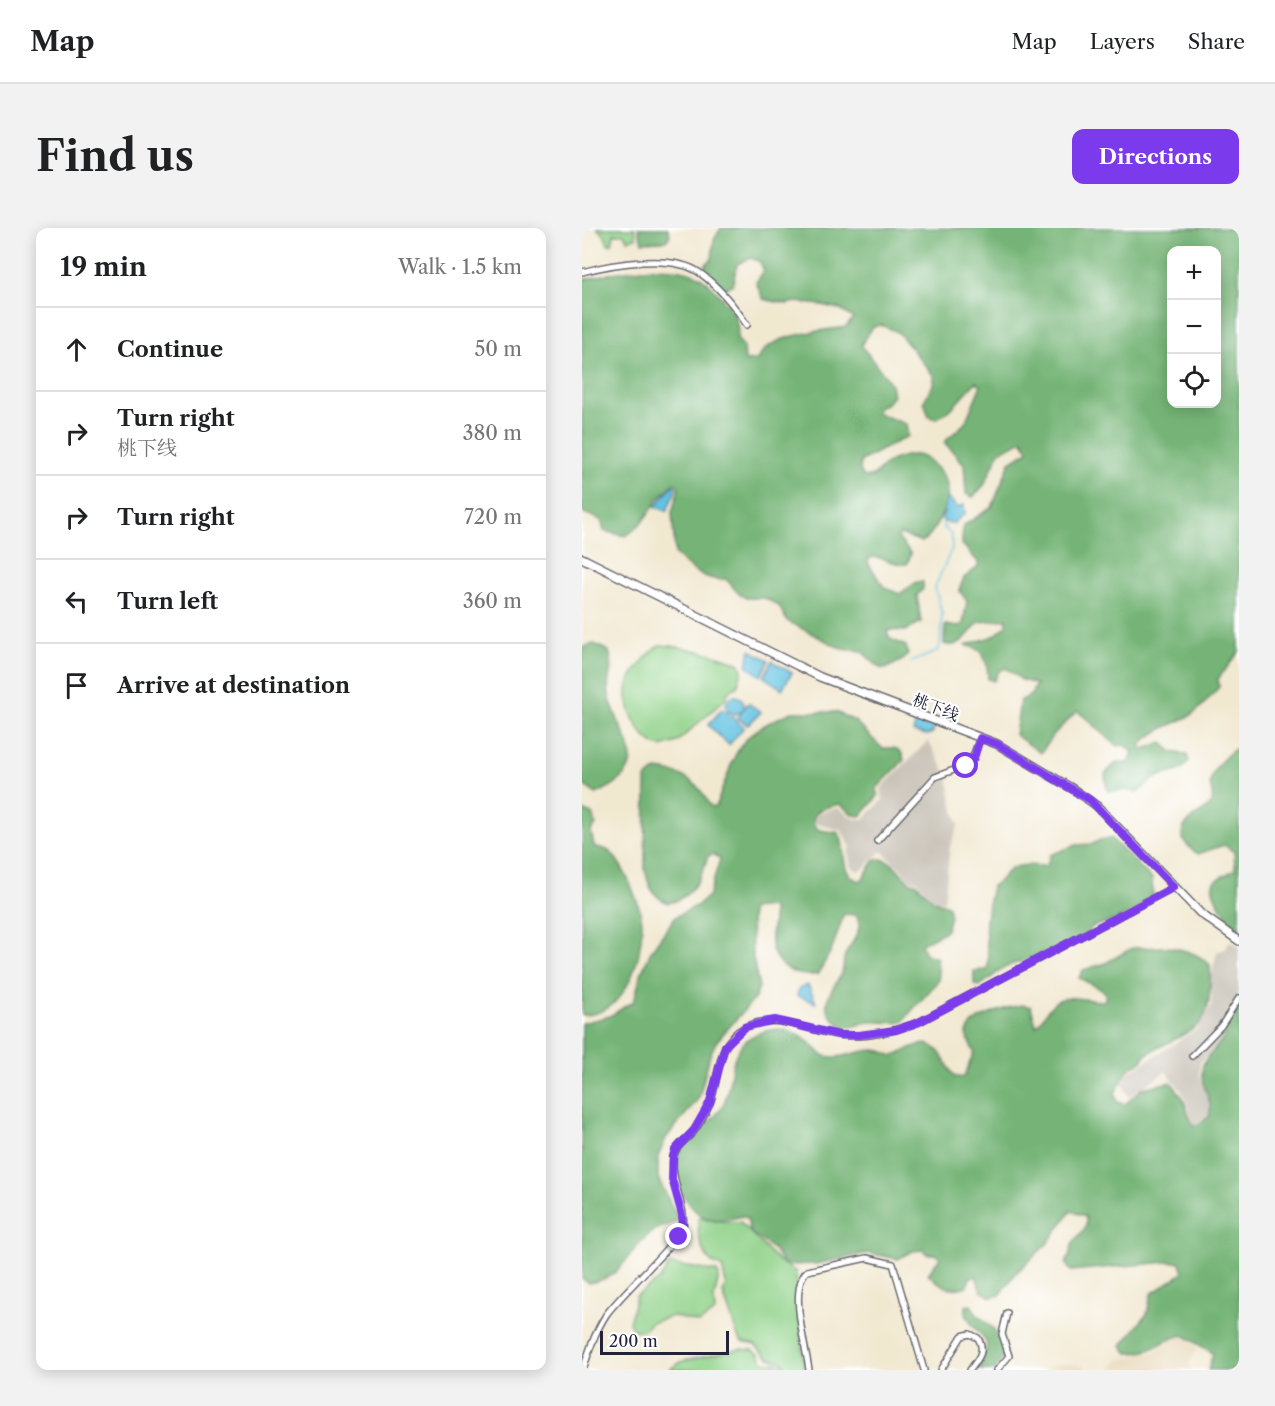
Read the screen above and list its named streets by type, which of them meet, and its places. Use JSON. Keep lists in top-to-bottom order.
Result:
{
  "streets": {
    "main road": ["桃下线"]
  },
  "scale_bar": "200 m",
  "page": {
    "header": "Map",
    "nav": ["Map", "Layers", "Share"],
    "buttons": "Directions",
    "title": "Find us",
    "heading": ["19 min", "Walk · 1.5 km"],
    "map_buttons": ["+", "−"],
    "list": [
      ["Continue", "50 m"],
      ["Turn right", "桃下线", "380 m"],
      ["Turn right", "720 m"],
      ["Turn left", "360 m"],
      "Arrive at destination"
    ],
    "scale": "200 m"
  }
}
